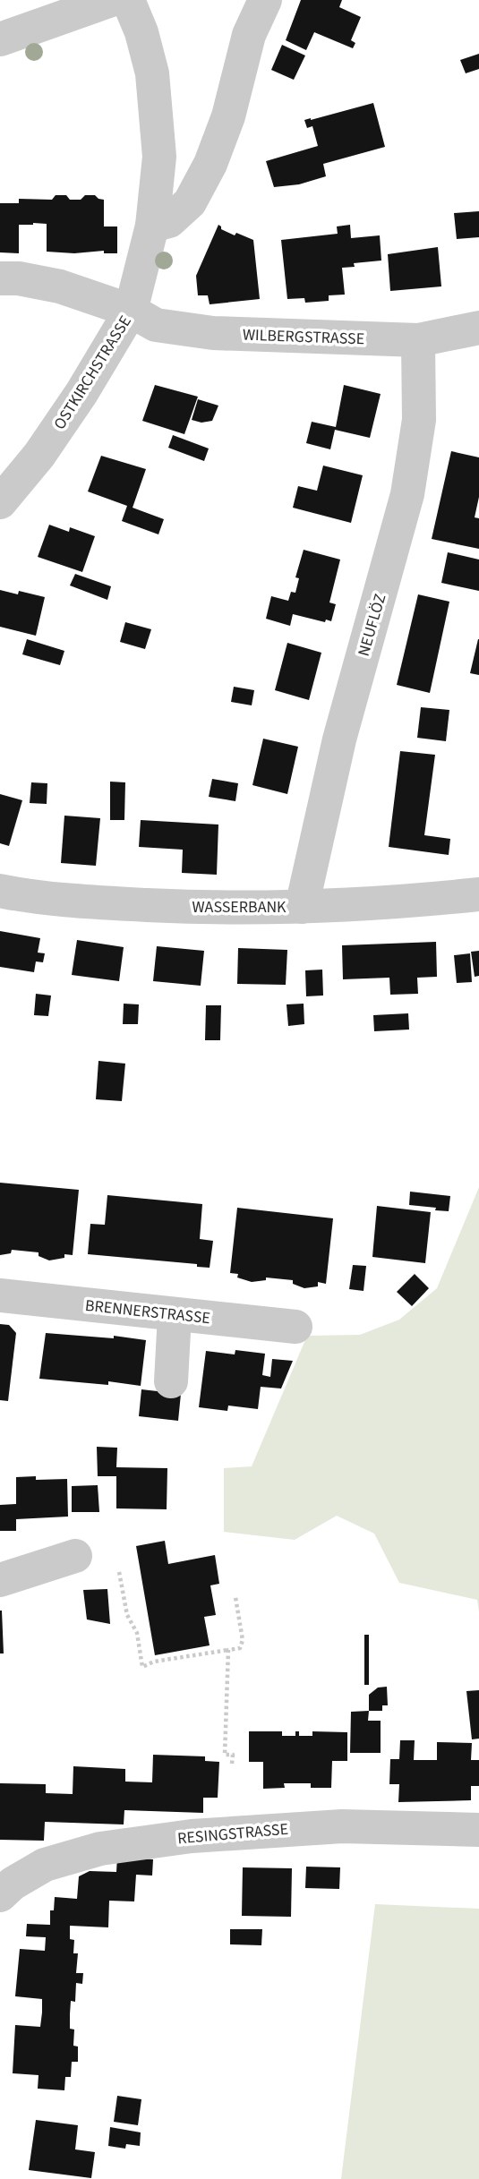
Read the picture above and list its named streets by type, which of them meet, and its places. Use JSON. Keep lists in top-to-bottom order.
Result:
{
  "streets": {
    "street": [
      "WILBERGSTRASSE",
      "OSTKIRCHSTRASSE",
      "NEUFLÖZ",
      "WASSERBANK",
      "BRENNERSTRASSE",
      "RESINGSTRASSE"
    ]
  },
  "crossings": [
    ["WILBERGSTRASSE", "OSTKIRCHSTRASSE"],
    ["WILBERGSTRASSE", "NEUFLÖZ"],
    ["NEUFLÖZ", "WASSERBANK"]
  ]
}
